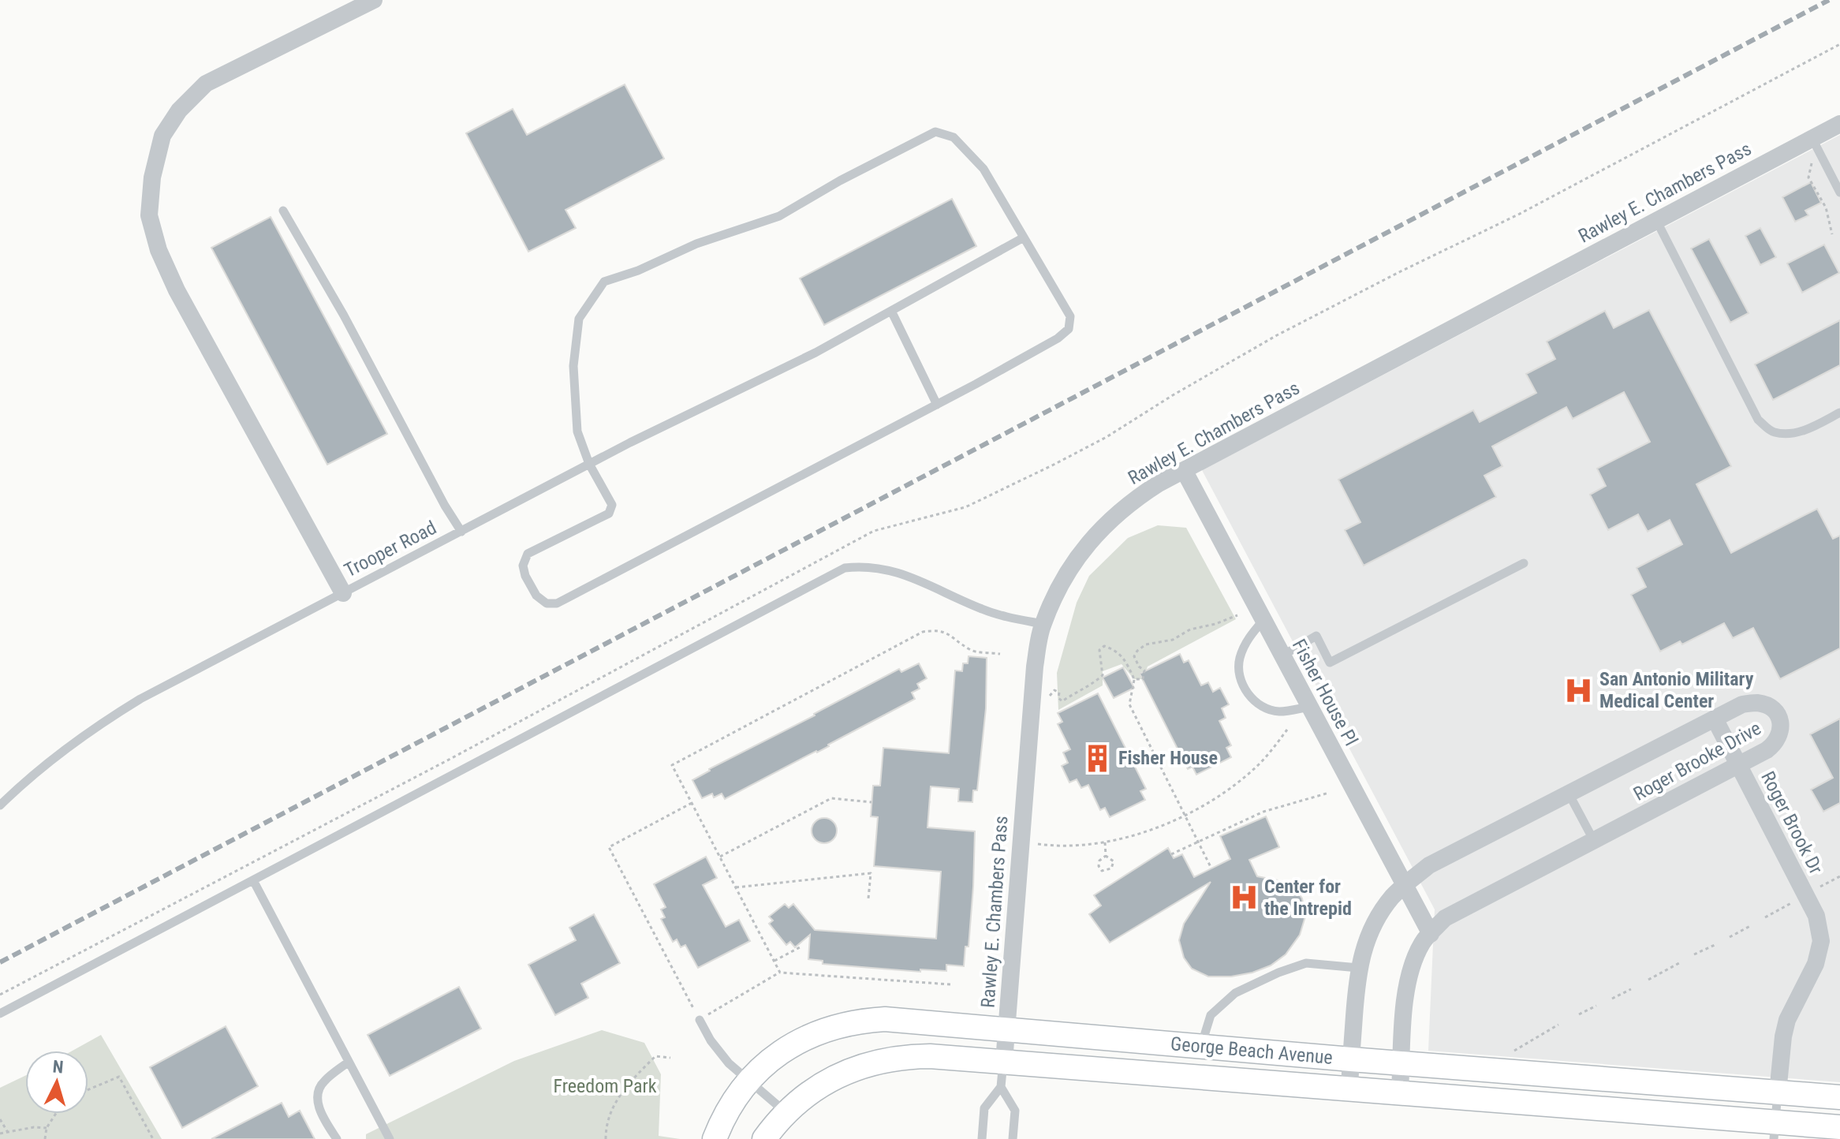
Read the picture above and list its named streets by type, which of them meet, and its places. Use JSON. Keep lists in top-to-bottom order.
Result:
{
  "streets": {
    "street": [
      "Rawley E. Chambers Pass",
      "Fisher House Pl",
      "Roger Brooke Drive",
      "Roger Brook Dr",
      "George Beach Avenue"
    ],
    "lane": ["Trooper Road"]
  },
  "crossings": [
    ["Rawley E. Chambers Pass", "Fisher House Pl"],
    ["Rawley E. Chambers Pass", "George Beach Avenue"],
    ["Fisher House Pl", "Roger Brooke Drive"],
    ["Roger Brooke Drive", "Roger Brook Dr"],
    ["Roger Brooke Drive", "George Beach Avenue"],
    ["Roger Brook Dr", "George Beach Avenue"]
  ],
  "parks": ["Freedom Park"],
  "places": {
    "hospital": ["San Antonio Military Medical Center", "Center for the Intrepid"],
    "building": ["Fisher House"]
  },
  "north": "top"
}
